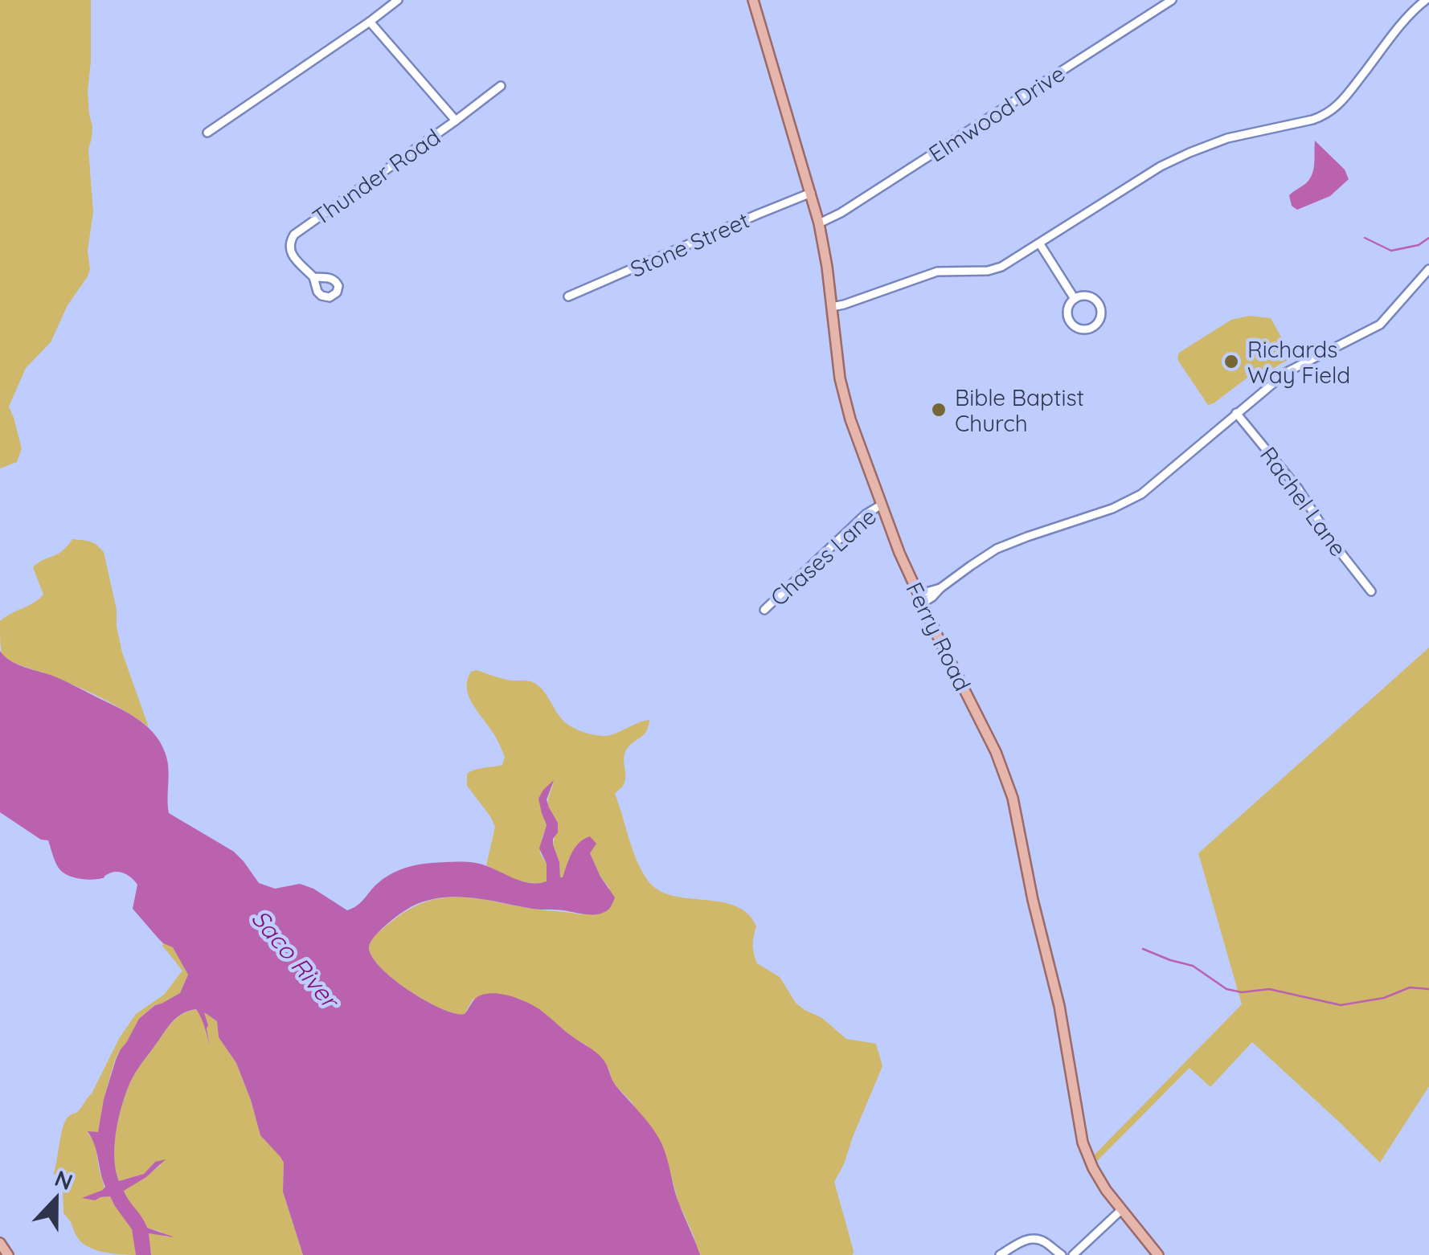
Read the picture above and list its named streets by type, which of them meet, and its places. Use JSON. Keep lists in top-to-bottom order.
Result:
{
  "streets": {
    "main road": ["Ferry Road"],
    "street": [
      "Elmwood Drive",
      "Thunder Road",
      "Stone Street",
      "Rachel Lane",
      "Chases Lane"
    ]
  },
  "crossings": [
    ["Elmwood Drive", "Ferry Road"],
    ["Stone Street", "Ferry Road"],
    ["Chases Lane", "Ferry Road"]
  ],
  "water": ["Saco River"],
  "places": ["Richards Way Field", "Bible Baptist Church"],
  "north": "top"
}
